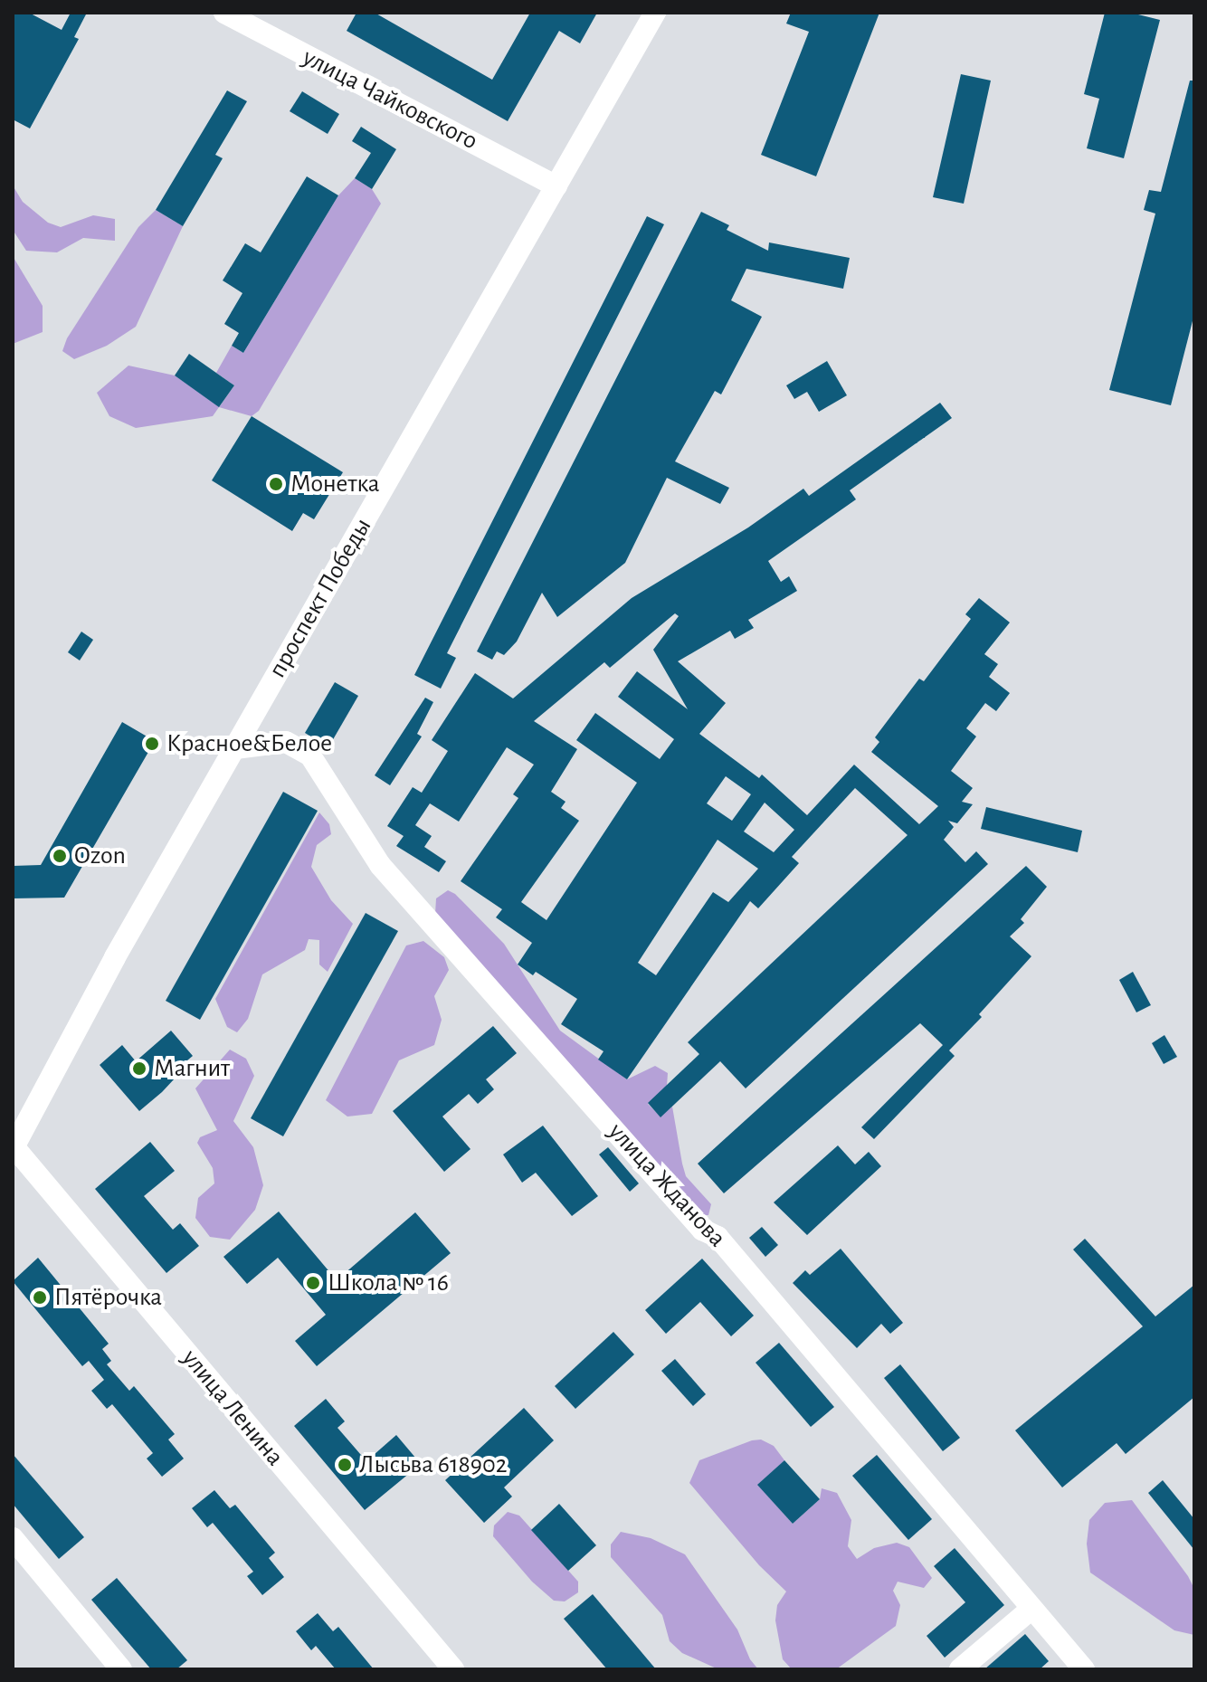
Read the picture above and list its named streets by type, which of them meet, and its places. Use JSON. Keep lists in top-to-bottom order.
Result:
{
  "streets": {
    "street": [
      "улица Чайковского",
      "проспект Победы",
      "улица Жданова",
      "улица Ленина"
    ]
  },
  "crossings": [
    ["улица Чайковского", "проспект Победы"],
    ["проспект Победы", "улица Жданова"],
    ["проспект Победы", "улица Ленина"]
  ],
  "places": [
    "Монетка",
    "Красное&Белое",
    "Ozon",
    "Магнит",
    "Школа № 16",
    "Пятёрочка",
    "Лысьва 618902"
  ]
}
